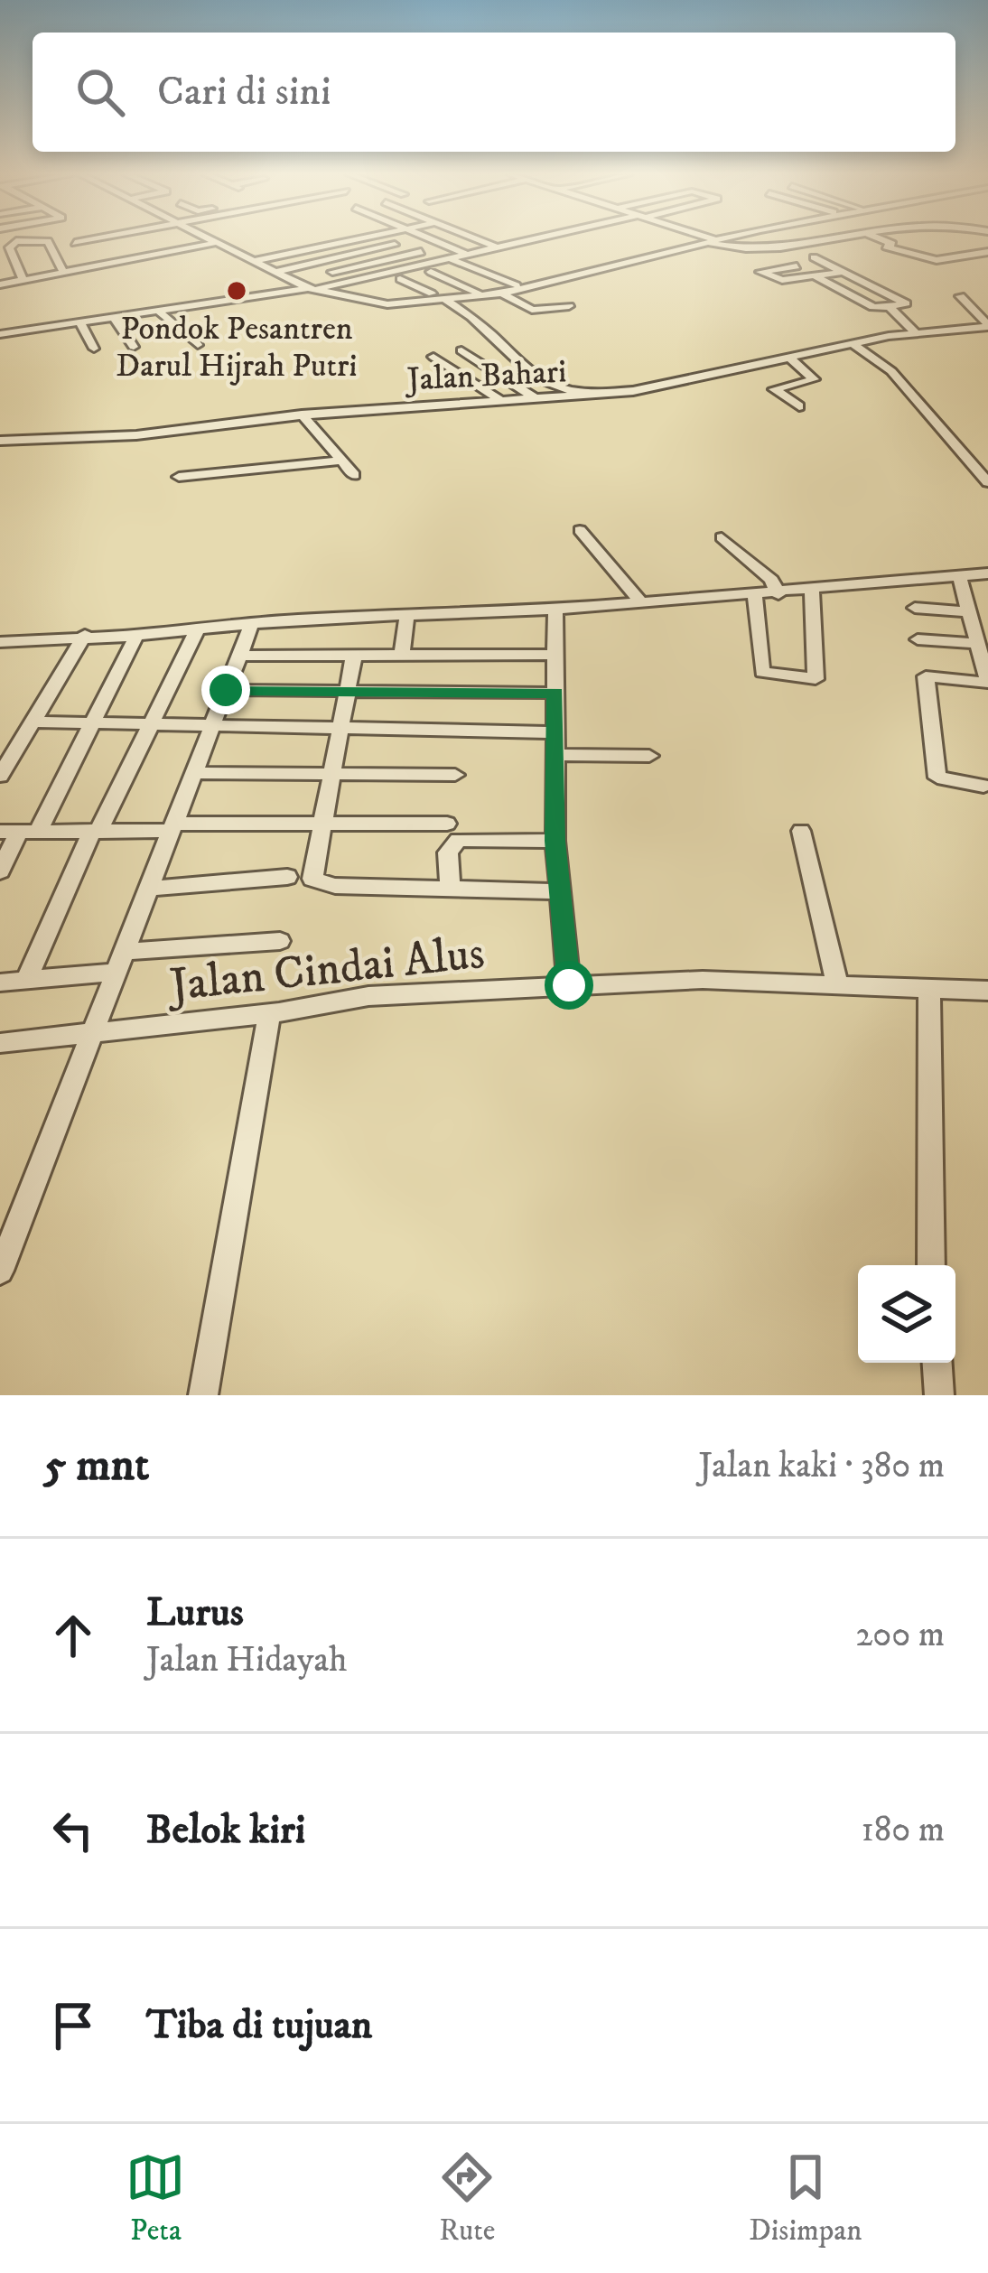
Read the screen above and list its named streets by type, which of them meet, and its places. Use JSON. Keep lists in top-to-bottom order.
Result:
{
  "streets": {
    "street": ["Jalan Bahari", "Jalan Cindai Alus"]
  },
  "places": ["Pondok Pesantren Darul Hijrah Putri"],
  "page": {
    "search": "Cari di sini",
    "heading": ["5 mnt", "Jalan kaki · 380 m"],
    "list": [
      ["Lurus", "Jalan Hidayah", "200 m"],
      ["Belok kiri", "180 m"],
      "Tiba di tujuan"
    ],
    "nav": ["Peta", "Rute", "Disimpan"]
  }
}
